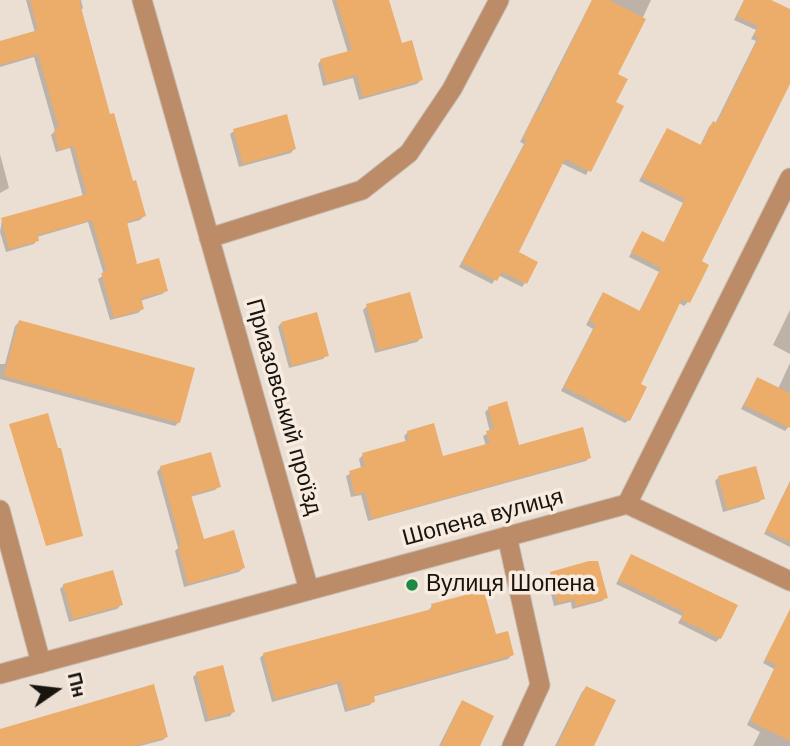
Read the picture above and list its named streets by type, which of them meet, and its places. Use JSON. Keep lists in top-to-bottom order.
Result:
{
  "streets": {
    "street": ["Приазовський проїзд", "Шопена вулиця"]
  },
  "crossings": [
    ["Приазовський проїзд", "Шопена вулиця"]
  ],
  "places": ["Вулиця Шопена"],
  "north": "right"
}
